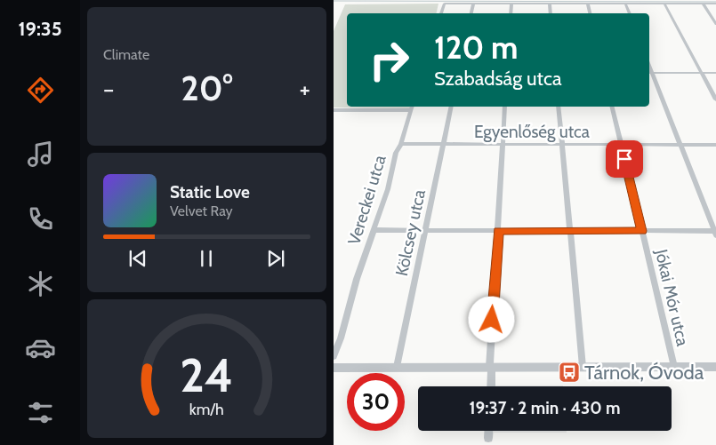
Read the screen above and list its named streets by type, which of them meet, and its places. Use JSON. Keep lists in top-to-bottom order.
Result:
{
  "streets": {
    "street": [
      "Egyenlőség utca",
      "Vereckei utca",
      "Kölcsey utca",
      "Jókai Mór utca"
    ]
  },
  "crossings": [
    ["Egyenlőség utca", "Vereckei utca"],
    ["Egyenlőség utca", "Kölcsey utca"],
    ["Egyenlőség utca", "Jókai Mór utca"]
  ],
  "places": {
    "bus stop": ["Tárnok, Óvoda"]
  },
  "page": {
    "tabs": "19:35",
    "tile": "Climate",
    "turn": ["120 m", "Szabadság utca"],
    "heat": ["−", "20°", "+"],
    "song": ["Static Love", "Velvet Ray"],
    "limit": "30",
    "trip": "19:37 · 2 min · 430 m",
    "gauge": ["24", "km/h"]
  }
}
